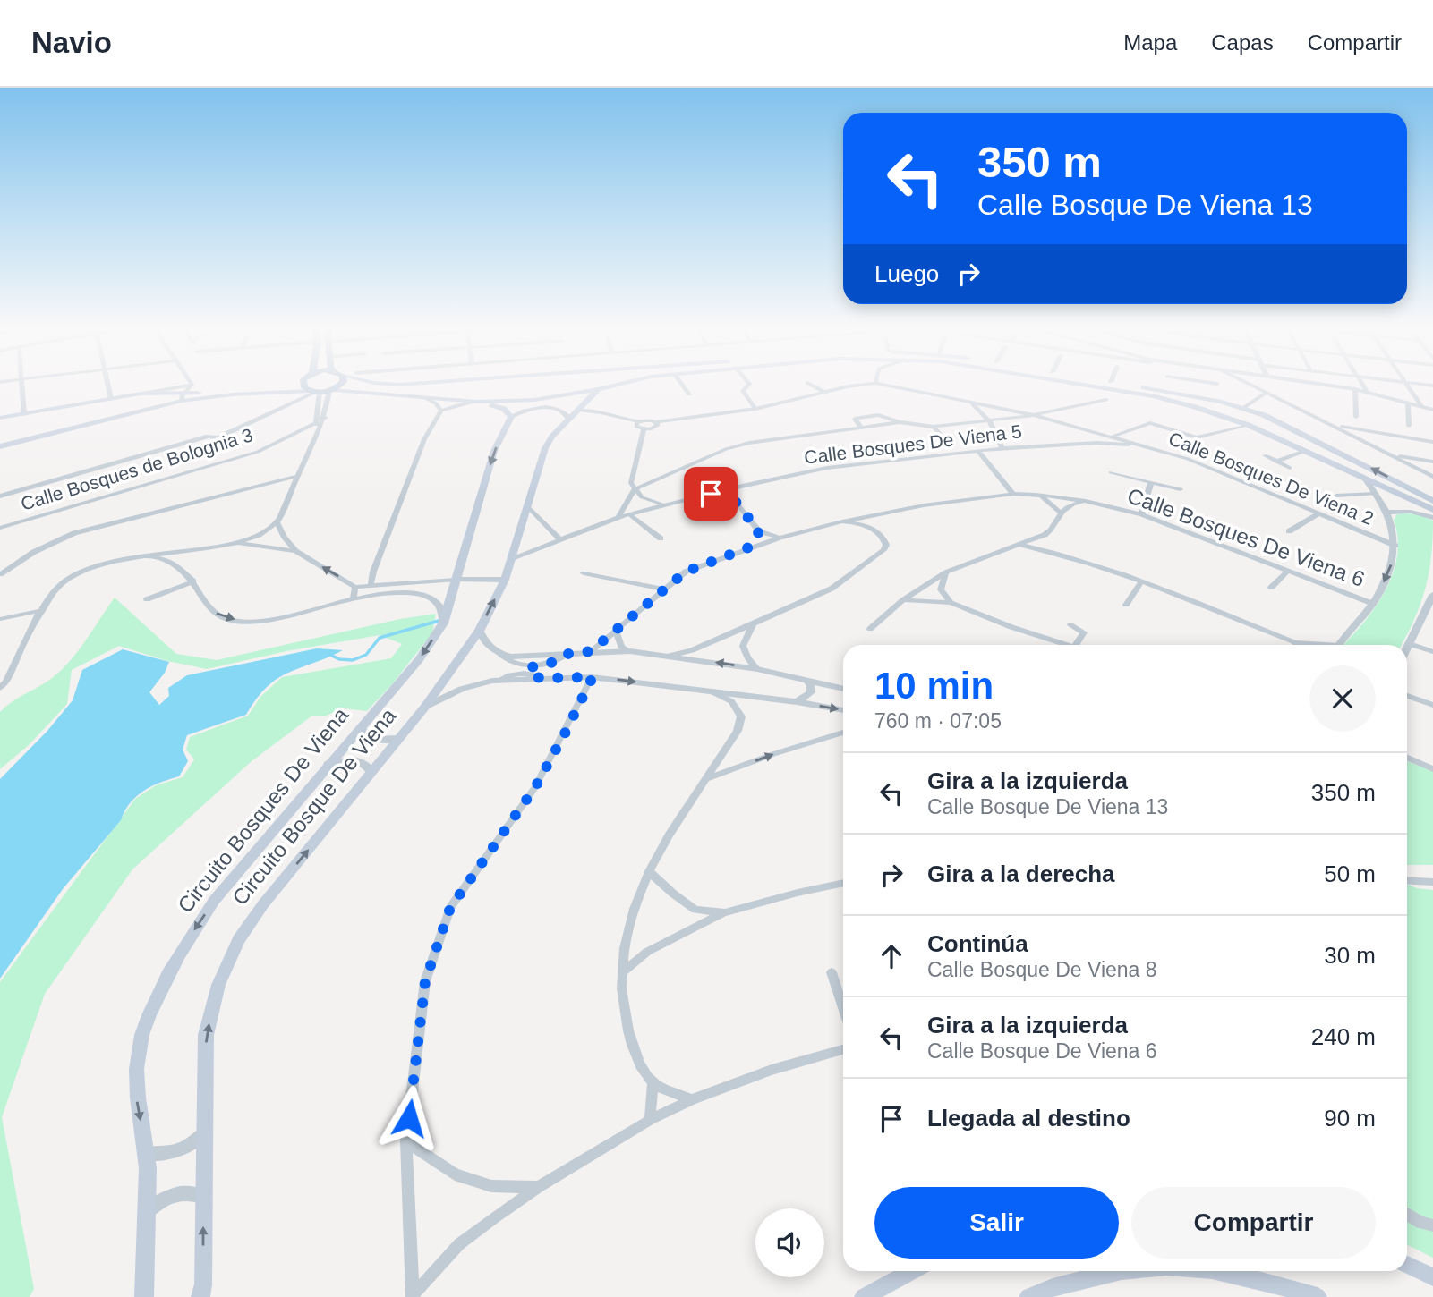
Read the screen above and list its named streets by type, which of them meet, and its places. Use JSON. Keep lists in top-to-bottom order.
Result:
{
  "streets": {
    "main road": ["Circuito Bosque De Viena", "Circuito Bosques De Viena"],
    "street": [
      "Calle Bosques De Viena 5",
      "Calle Bosques de Bolognia 3",
      "Calle Bosques De Viena 2",
      "Calle Bosques De Viena 6"
    ]
  },
  "crossings": [
    ["Calle Bosques De Viena 5", "Calle Bosques De Viena 2"],
    ["Calle Bosques De Viena 5", "Circuito Bosque De Viena"]
  ],
  "one_way": ["Circuito Bosque De Viena", "Circuito Bosques De Viena"],
  "page": {
    "header": "Navio",
    "nav": ["Mapa", "Capas", "Compartir"],
    "turn": ["350 m", "Calle Bosque De Viena 13"],
    "then": "Luego",
    "heading": ["10 min", "760 m · 07:05"],
    "list": [
      {
        "name": "Gira a la izquierda",
        "note": "Calle Bosque De Viena 13",
        "value": "350 m"
      },
      {
        "name": "Gira a la derecha",
        "value": "50 m"
      },
      {
        "name": "Continúa",
        "note": "Calle Bosque De Viena 8",
        "value": "30 m"
      },
      {
        "name": "Gira a la izquierda",
        "note": "Calle Bosque De Viena 6",
        "value": "240 m"
      },
      {
        "name": "Llegada al destino",
        "value": "90 m"
      }
    ],
    "buttons": ["Salir", "Compartir"]
  }
}
